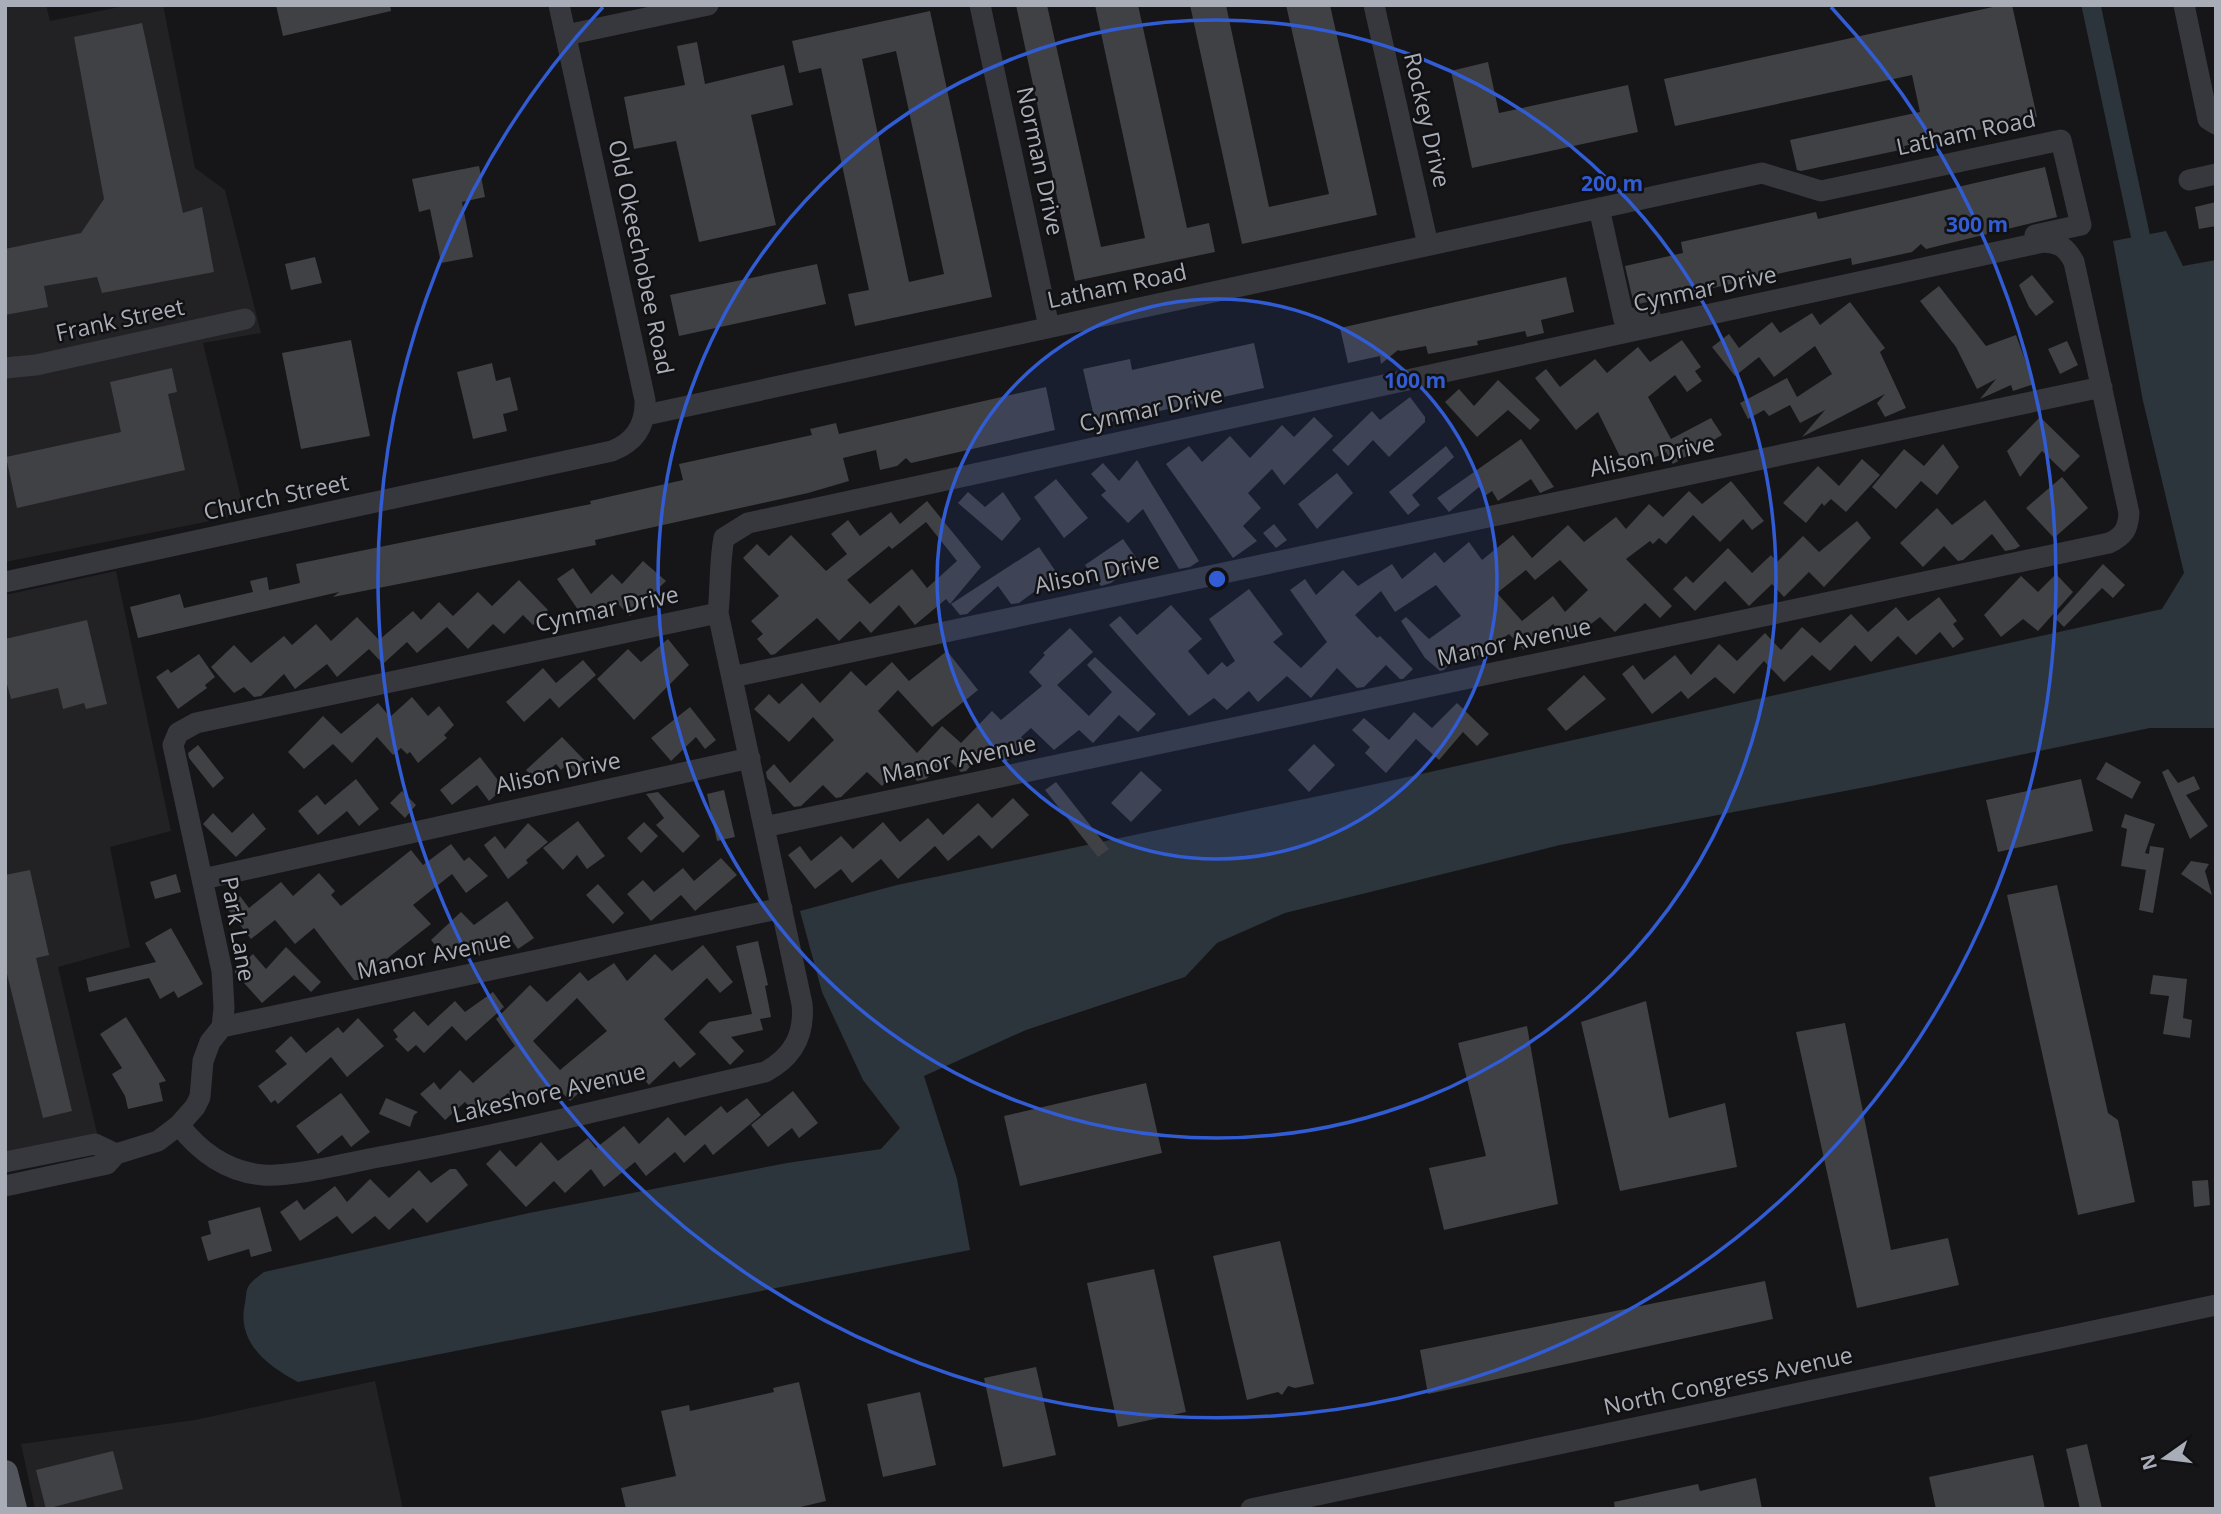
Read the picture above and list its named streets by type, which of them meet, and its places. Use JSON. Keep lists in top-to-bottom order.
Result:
{
  "streets": {
    "street": [
      "Rockey Drive",
      "Latham Road",
      "Norman Drive",
      "Old Okeechobee Road",
      "Cynmar Drive",
      "Frank Street",
      "Alison Drive",
      "Church Street",
      "Manor Avenue",
      "Park Lane",
      "Lakeshore Avenue",
      "North Congress Avenue"
    ]
  },
  "crossings": [
    ["Rockey Drive", "Latham Road"],
    ["Latham Road", "Norman Drive"],
    ["Latham Road", "Old Okeechobee Road"],
    ["Latham Road", "Church Street"],
    ["Old Okeechobee Road", "Church Street"],
    ["Cynmar Drive", "Alison Drive"],
    ["Cynmar Drive", "Manor Avenue"],
    ["Cynmar Drive", "Park Lane"],
    ["Alison Drive", "Manor Avenue"],
    ["Alison Drive", "Park Lane"],
    ["Manor Avenue", "Park Lane"],
    ["Manor Avenue", "Lakeshore Avenue"],
    ["Park Lane", "Lakeshore Avenue"]
  ],
  "north": "left",
  "rings": ["200 m", "300 m", "100 m"]
}
